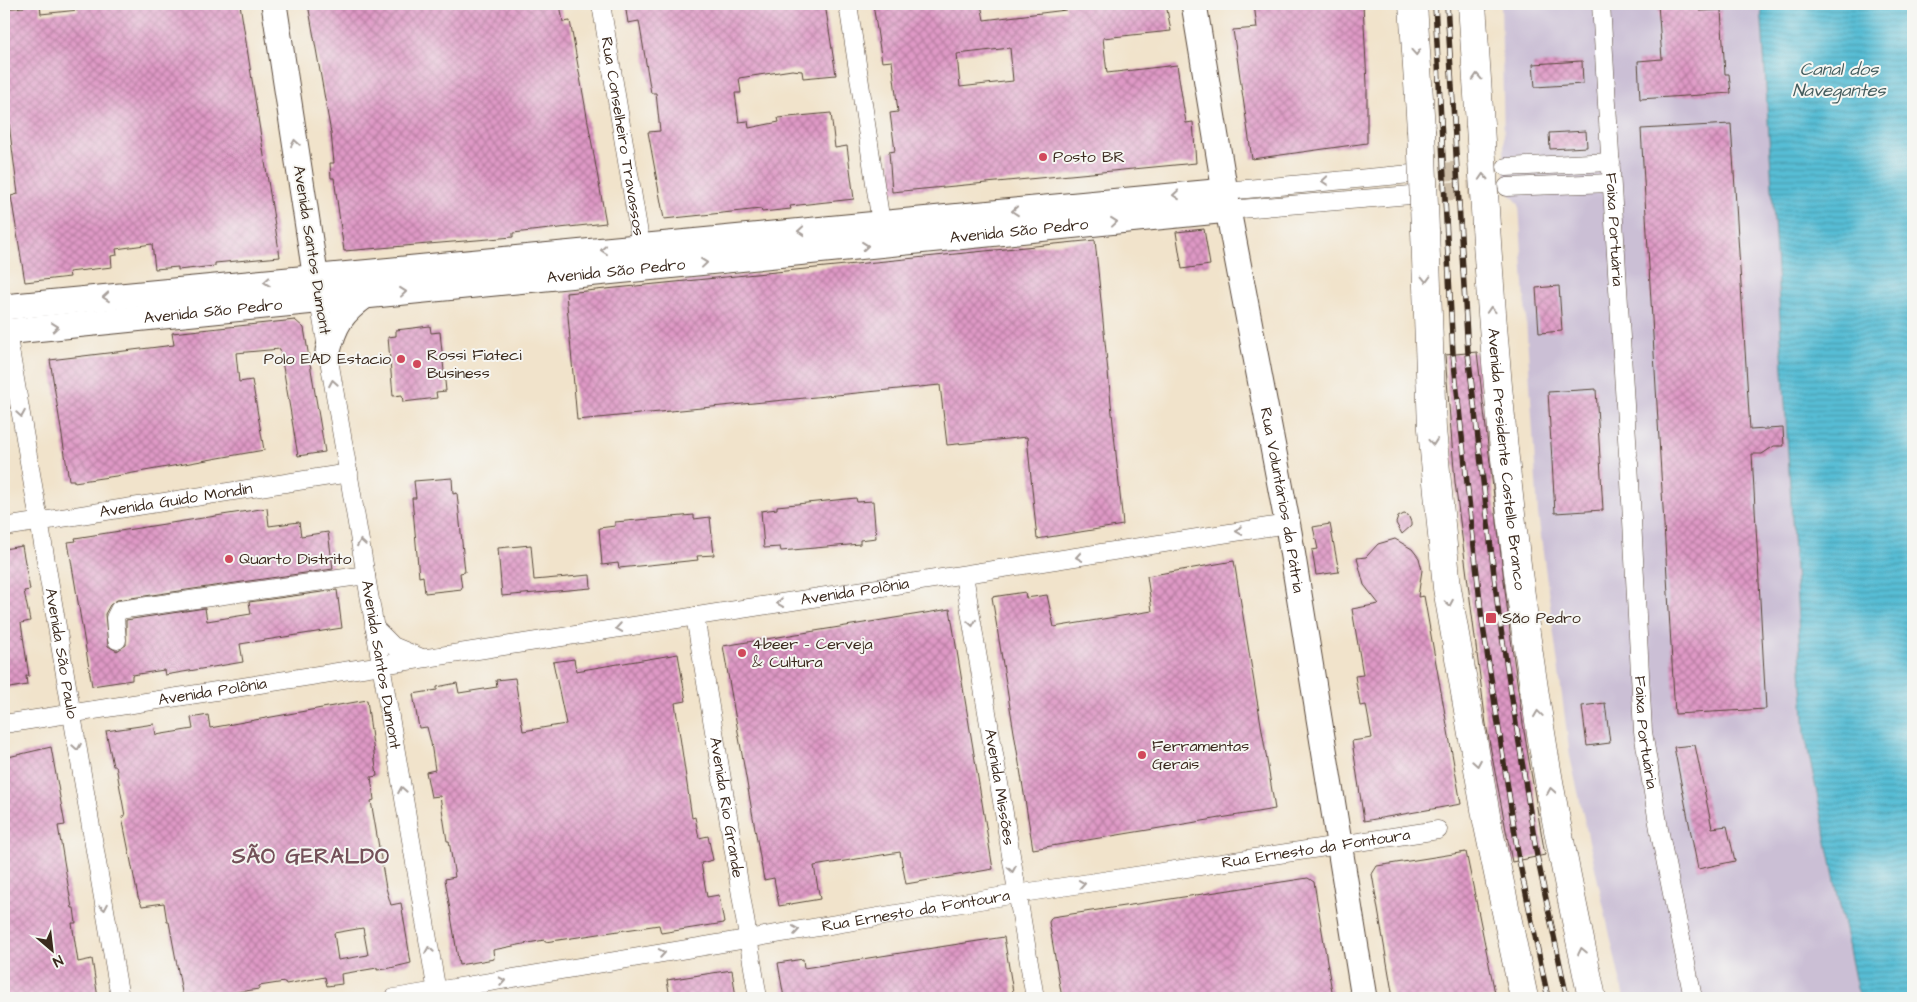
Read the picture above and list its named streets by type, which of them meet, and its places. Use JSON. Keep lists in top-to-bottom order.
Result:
{
  "streets": {
    "main road": ["Avenida Presidente Castello Branco"],
    "street": [
      "Rua Conselheiro Travassos",
      "Faixa Portuária",
      "Avenida São Pedro",
      "Avenida Santos Dumont",
      "Avenida Guido Mondin",
      "Rua Voluntários da Pátria",
      "Avenida Polônia",
      "Avenida São Paulo",
      "Avenida Missões",
      "Avenida Rio Grande",
      "Rua Ernesto da Fontoura"
    ]
  },
  "crossings": [
    ["Rua Conselheiro Travassos", "Avenida São Pedro"],
    ["Avenida São Pedro", "Avenida Santos Dumont"],
    ["Avenida São Pedro", "Rua Voluntários da Pátria"],
    ["Avenida São Pedro", "Avenida São Paulo"],
    ["Avenida Santos Dumont", "Avenida Guido Mondin"],
    ["Avenida Santos Dumont", "Avenida Polônia"],
    ["Avenida Santos Dumont", "Rua Ernesto da Fontoura"],
    ["Avenida Guido Mondin", "Avenida São Paulo"],
    ["Rua Voluntários da Pátria", "Avenida Polônia"],
    ["Rua Voluntários da Pátria", "Rua Ernesto da Fontoura"],
    ["Avenida Polônia", "Avenida São Paulo"],
    ["Avenida Polônia", "Avenida Missões"],
    ["Avenida Polônia", "Avenida Rio Grande"],
    ["Avenida Missões", "Rua Ernesto da Fontoura"],
    ["Avenida Rio Grande", "Rua Ernesto da Fontoura"]
  ],
  "one_way": [
    "Avenida Santos Dumont",
    "Avenida Polônia",
    "Avenida São Paulo",
    "Avenida Missões",
    "Rua Ernesto da Fontoura"
  ],
  "districts": ["SÃO GERALDO"],
  "water": ["Canal dos Navegantes"],
  "places": {
    "other": [
      "Posto BR",
      "Polo EAD Estacio",
      "Rossi Fiateci Business",
      "Quarto Distrito",
      "4beer - Cerveja & Cultura",
      "Ferramentas Gerais"
    ],
    "transit": ["São Pedro"]
  },
  "north": "bottom right"
}
